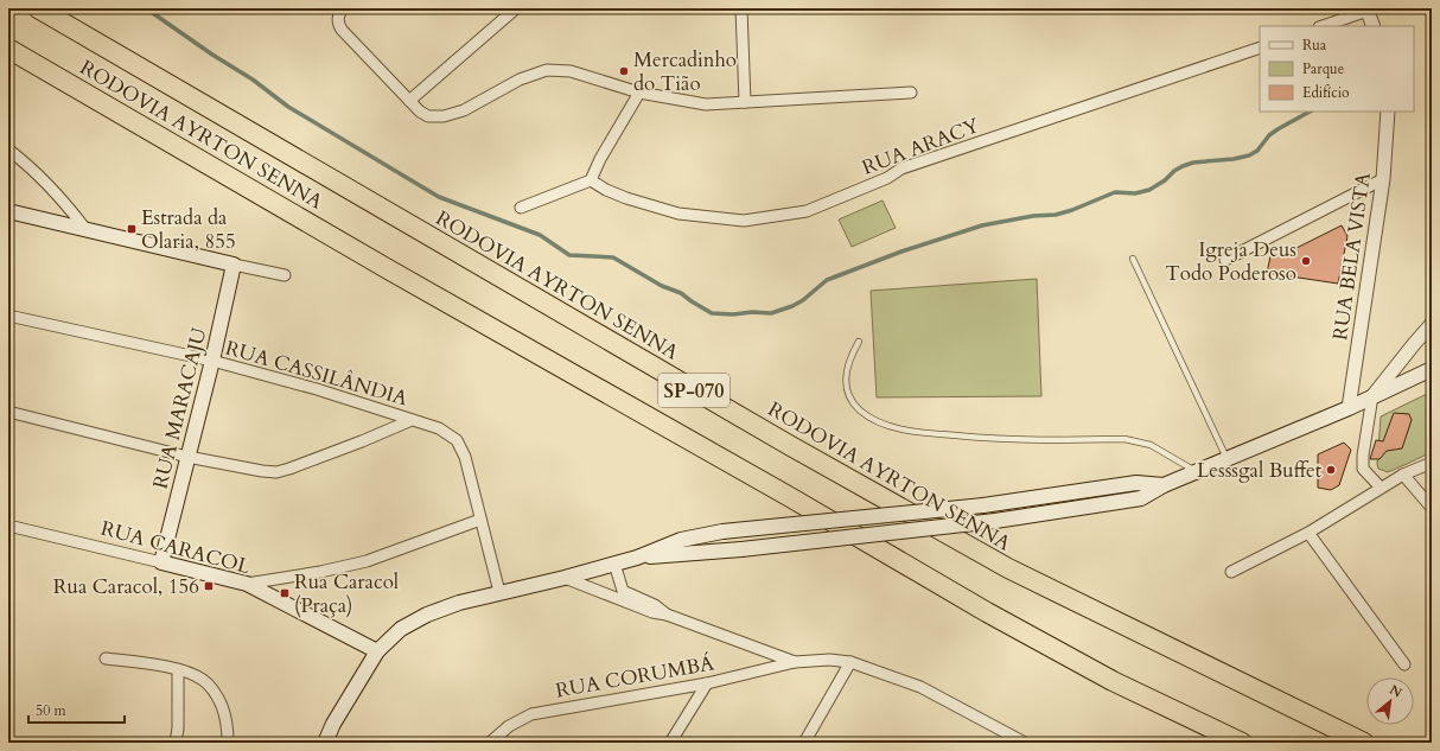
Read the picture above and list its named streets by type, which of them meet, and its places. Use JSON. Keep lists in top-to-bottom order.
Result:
{
  "streets": {
    "highway": ["RODOVIA AYRTON SENNA", "SP-070"],
    "main road": ["RUA MARACAJU", "RUA CARACOL"],
    "street": [
      "RUA ARACY",
      "RUA BELA VISTA",
      "RUA CASSILÂNDIA",
      "RUA CORUMBÁ"
    ]
  },
  "crossings": [
    ["RUA CASSILÂNDIA", "RUA MARACAJU"],
    ["RUA MARACAJU", "RUA CARACOL"]
  ],
  "places": {
    "other": ["Mercadinho do Tião", "Igreja Deus Todo Poderoso", "Lesssgal Buffet"],
    "transit": ["Estrada da Olaria, 855", "Rua Caracol, 156", "Rua Caracol (Praça)"]
  },
  "legend": ["Rua", "Parque", "Edifício"],
  "scale_bar": "50 m",
  "north": "top right"
}
